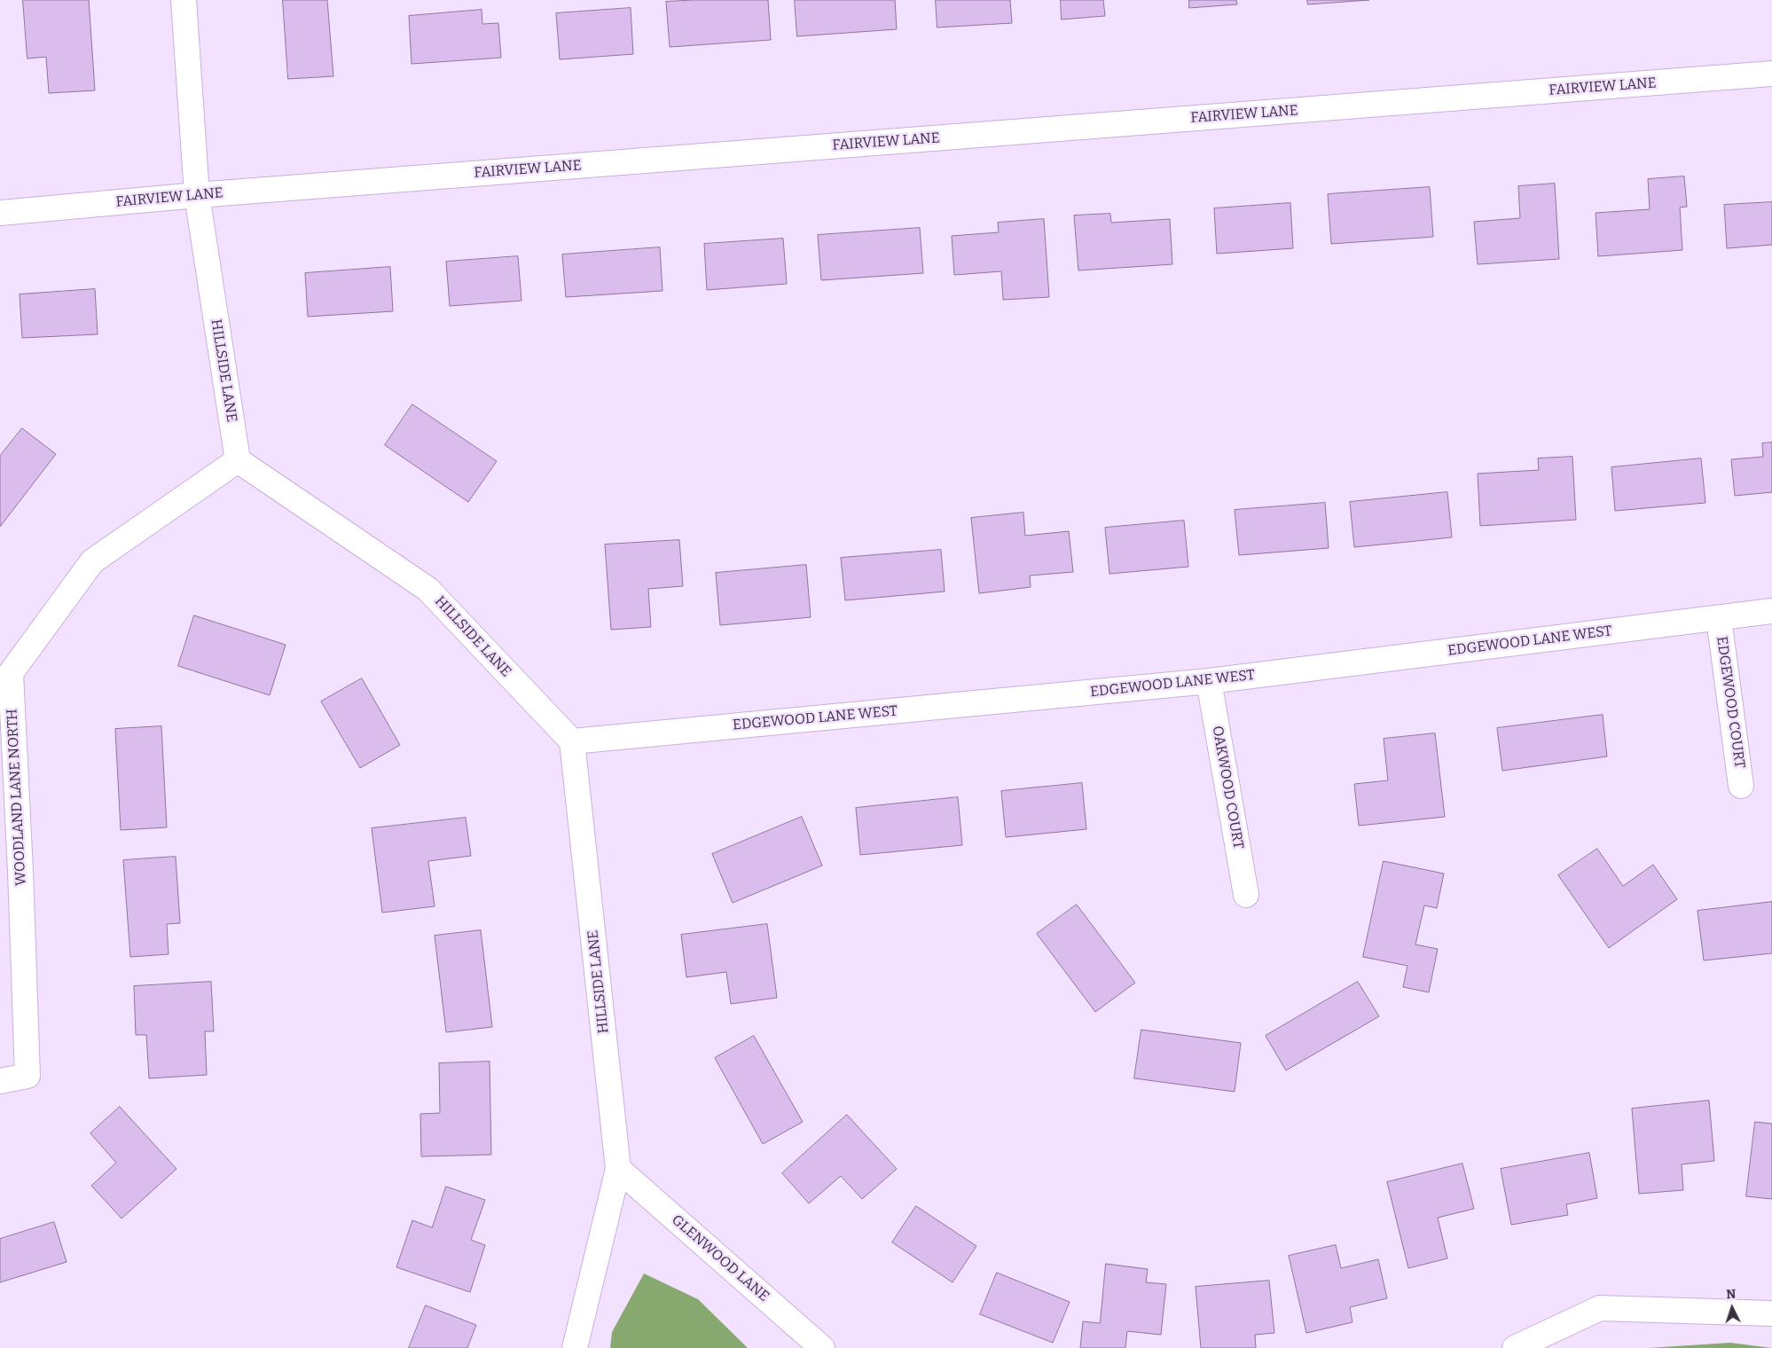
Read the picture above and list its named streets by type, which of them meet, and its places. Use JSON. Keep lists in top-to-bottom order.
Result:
{
  "streets": {
    "street": [
      "FAIRVIEW LANE",
      "HILLSIDE LANE",
      "EDGEWOOD LANE WEST",
      "EDGEWOOD COURT",
      "OAKWOOD COURT",
      "WOODLAND LANE NORTH",
      "GLENWOOD LANE"
    ]
  },
  "crossings": [
    ["FAIRVIEW LANE", "HILLSIDE LANE"],
    ["HILLSIDE LANE", "EDGEWOOD LANE WEST"],
    ["HILLSIDE LANE", "WOODLAND LANE NORTH"],
    ["HILLSIDE LANE", "GLENWOOD LANE"],
    ["EDGEWOOD LANE WEST", "EDGEWOOD COURT"],
    ["EDGEWOOD LANE WEST", "OAKWOOD COURT"]
  ],
  "north": "top"
}
